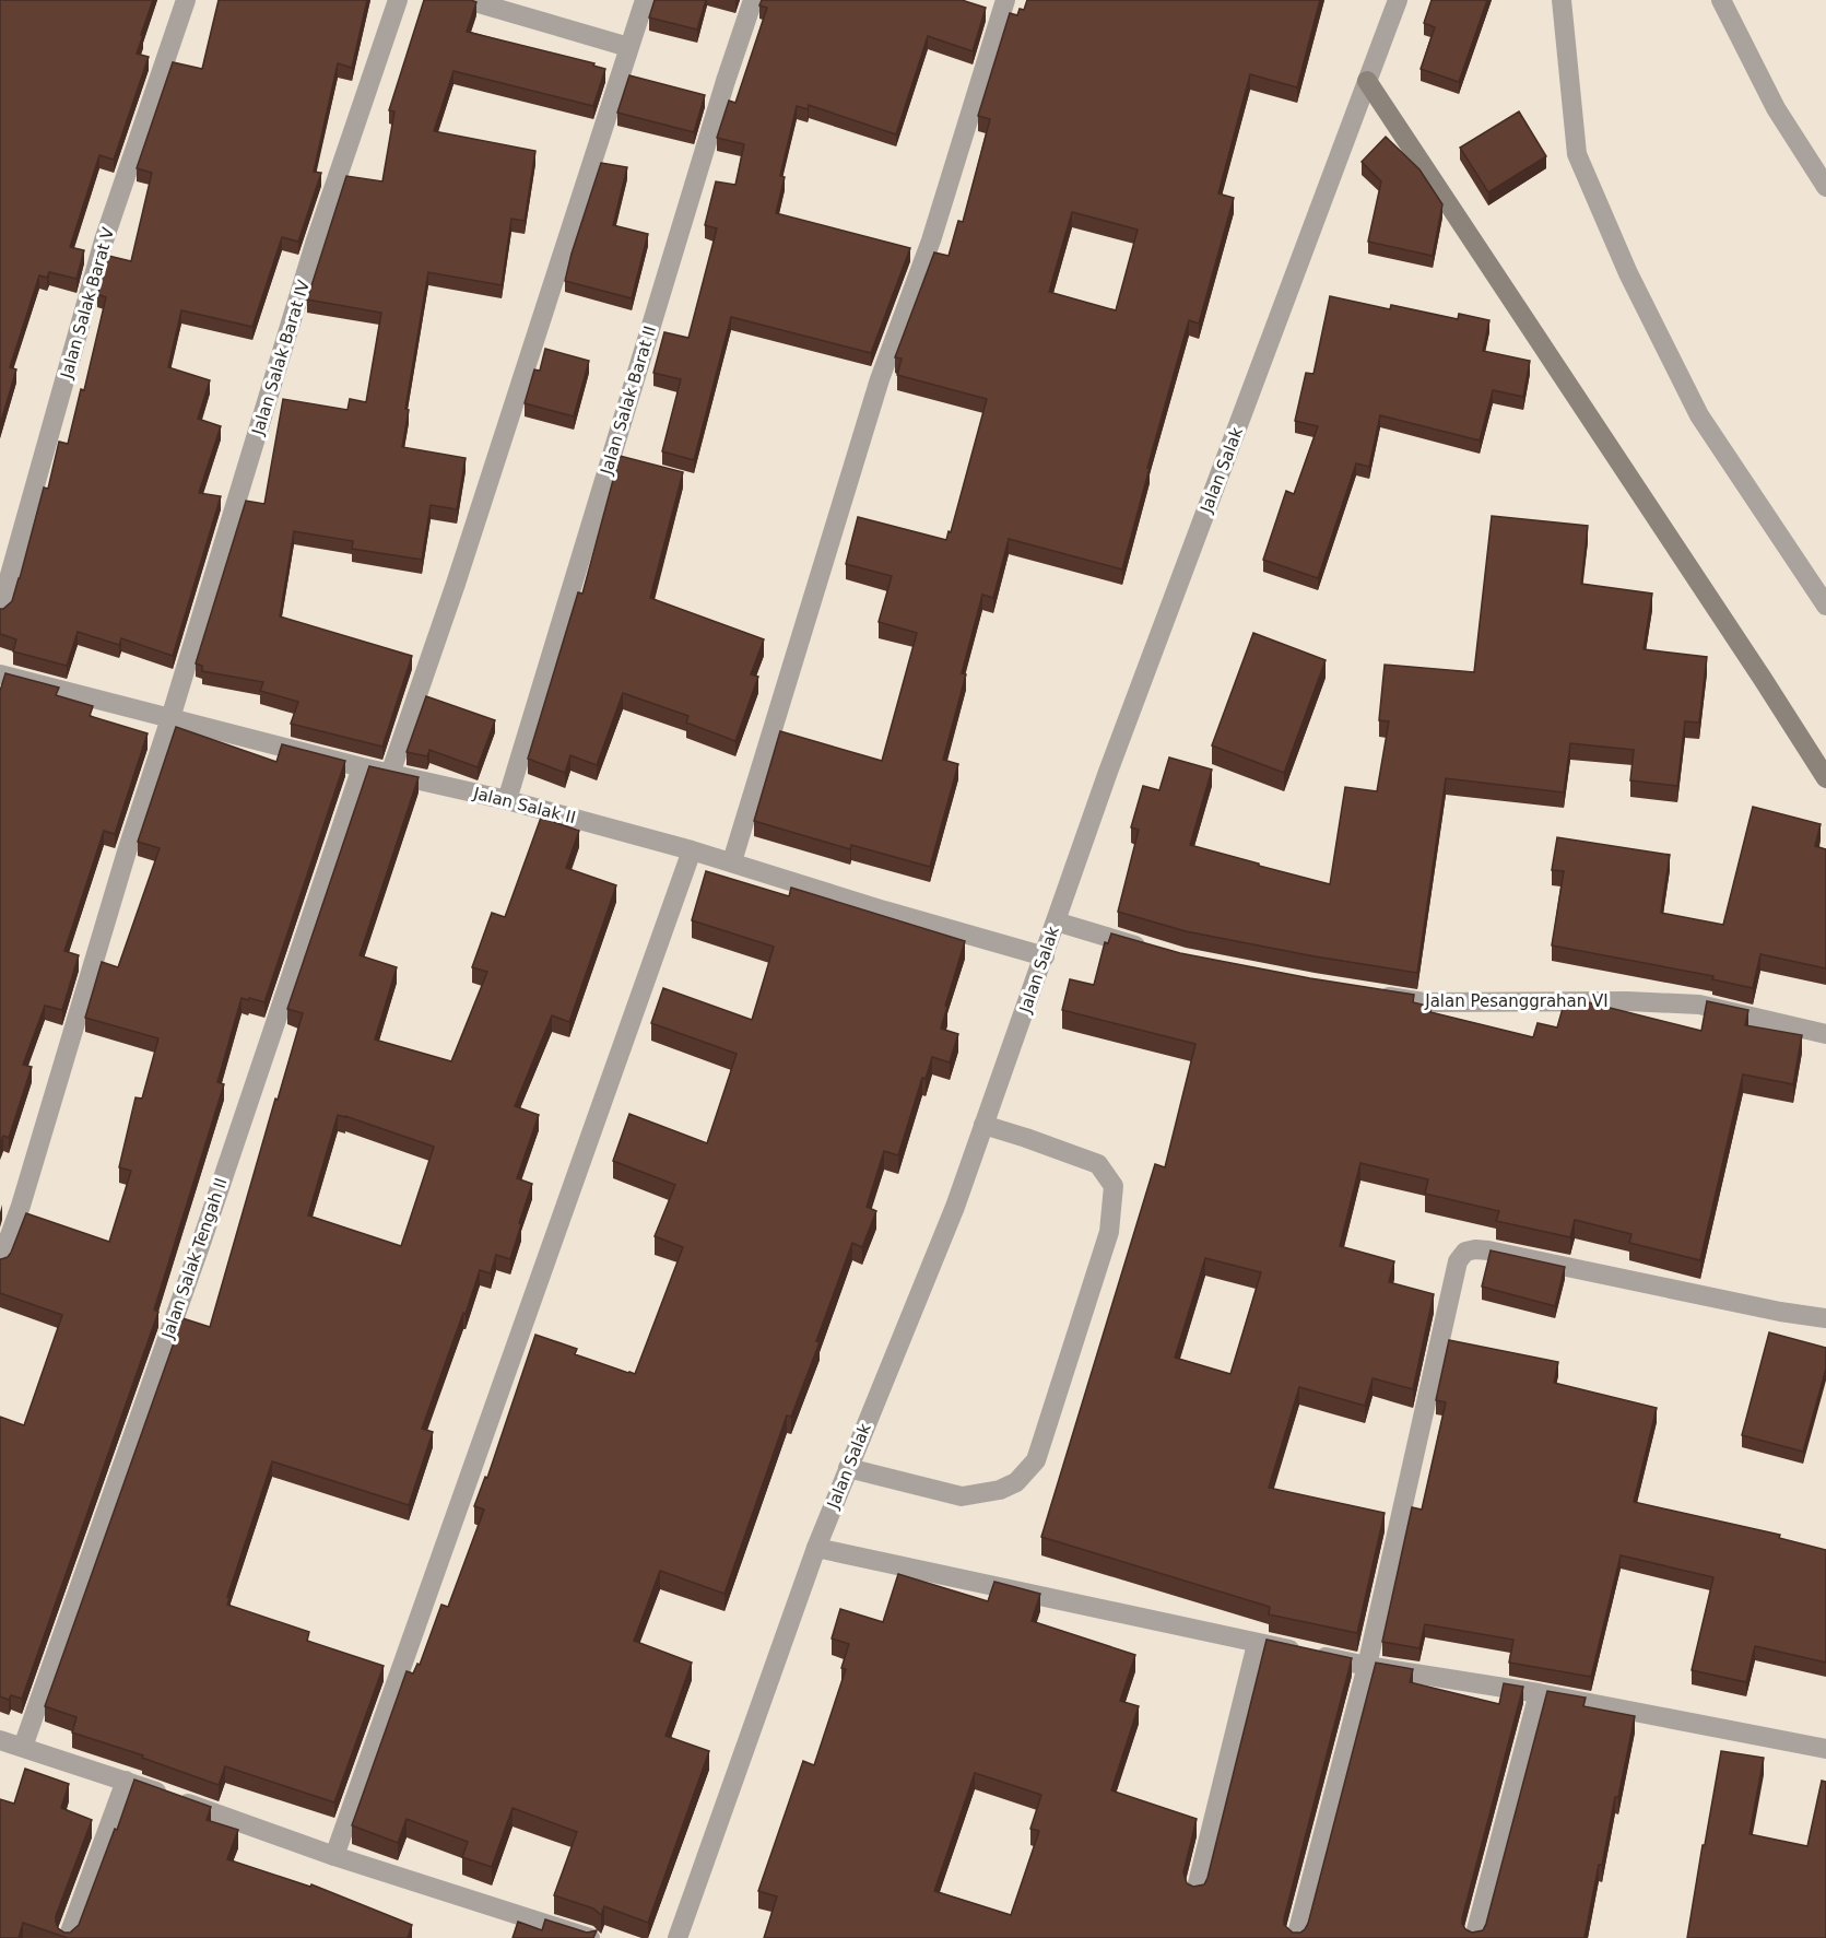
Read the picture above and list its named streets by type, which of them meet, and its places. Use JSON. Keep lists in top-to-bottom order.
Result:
{
  "streets": {
    "street": [
      "Jalan Salak Barat V",
      "Jalan Salak Barat IV",
      "Jalan Salak Barat II",
      "Jalan Salak",
      "Jalan Salak II",
      "Jalan Pesanggrahan VI",
      "Jalan Salak Tengah II"
    ]
  },
  "crossings": [
    ["Jalan Salak Barat IV", "Jalan Salak II"],
    ["Jalan Salak Barat II", "Jalan Salak II"],
    ["Jalan Salak", "Jalan Salak II"],
    ["Jalan Salak II", "Jalan Salak Tengah II"]
  ]
}
